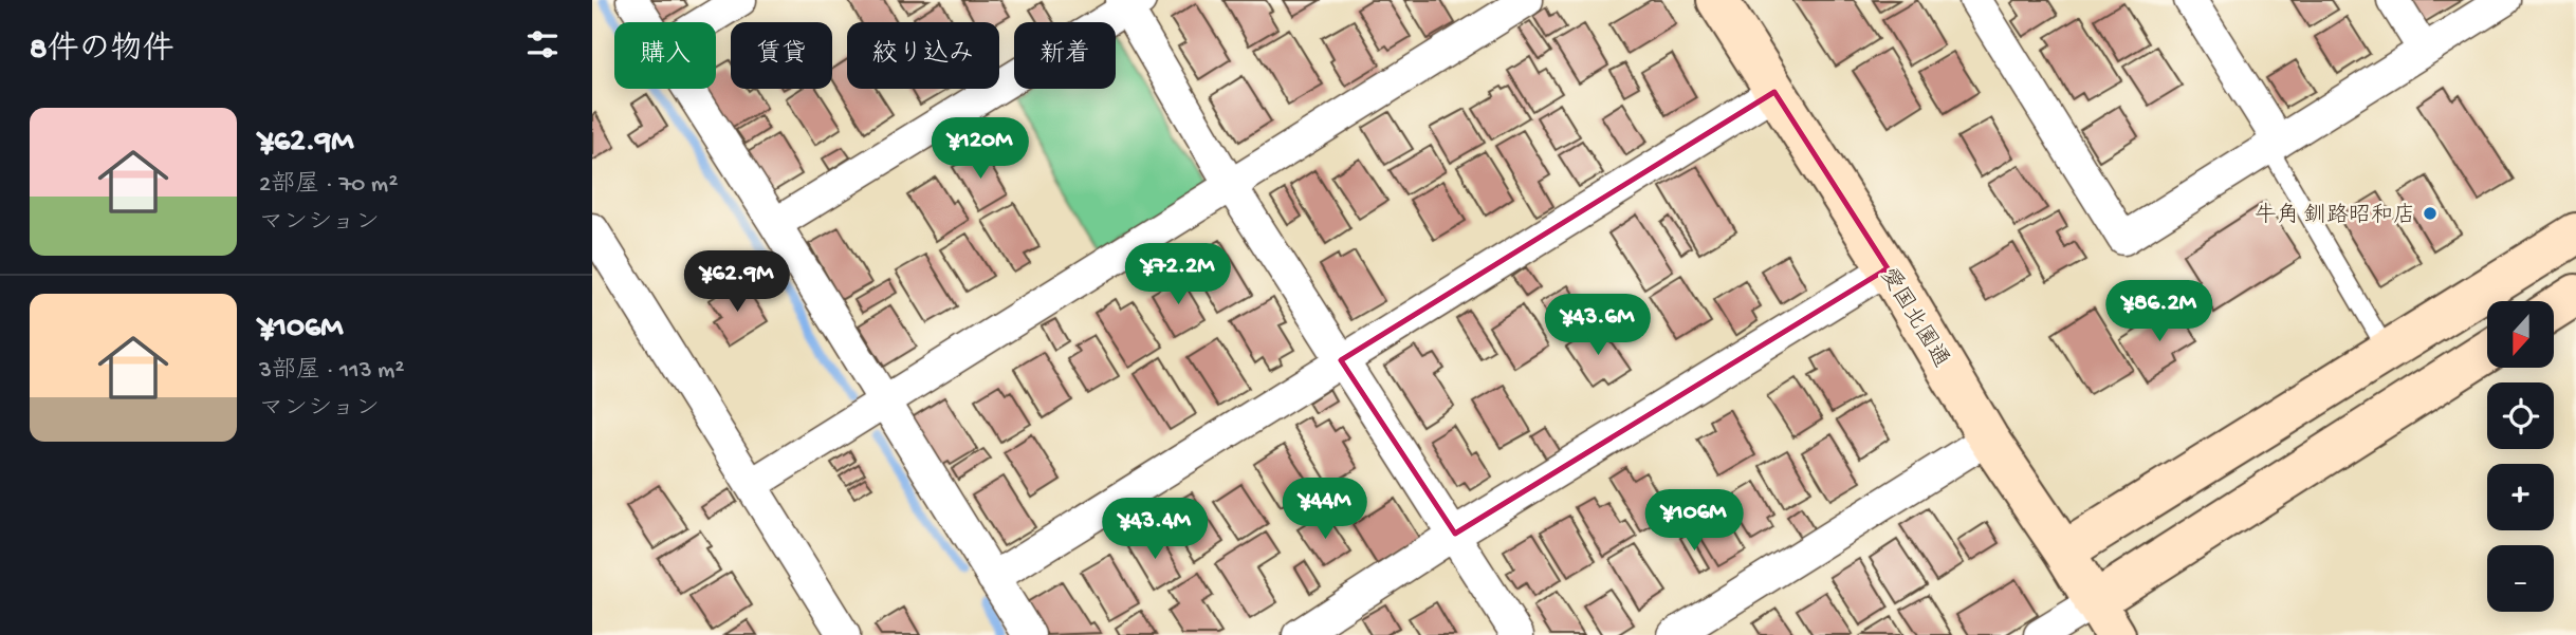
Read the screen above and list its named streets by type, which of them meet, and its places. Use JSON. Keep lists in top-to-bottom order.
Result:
{
  "streets": {
    "street": ["愛国北園通"]
  },
  "places": ["牛角 釧路昭和店"],
  "north": "bottom",
  "page": {
    "heading": "8件の物件",
    "chip": [
      "購入",
      "賃貸",
      "絞り込み",
      "新着"
    ],
    "list": [
      {
        "name": "¥62.9M",
        "note": "2部屋 · 70 m² · マンション"
      },
      {
        "name": "¥106M",
        "note": "3部屋 · 113 m² · マンション"
      }
    ],
    "price": [
      "¥120M",
      "¥72.2M",
      "¥62.9M",
      "¥86.2M",
      "¥43.6M",
      "¥44M",
      "¥106M",
      "¥43.4M"
    ],
    "map_buttons": ["+", "−"]
  }
}
